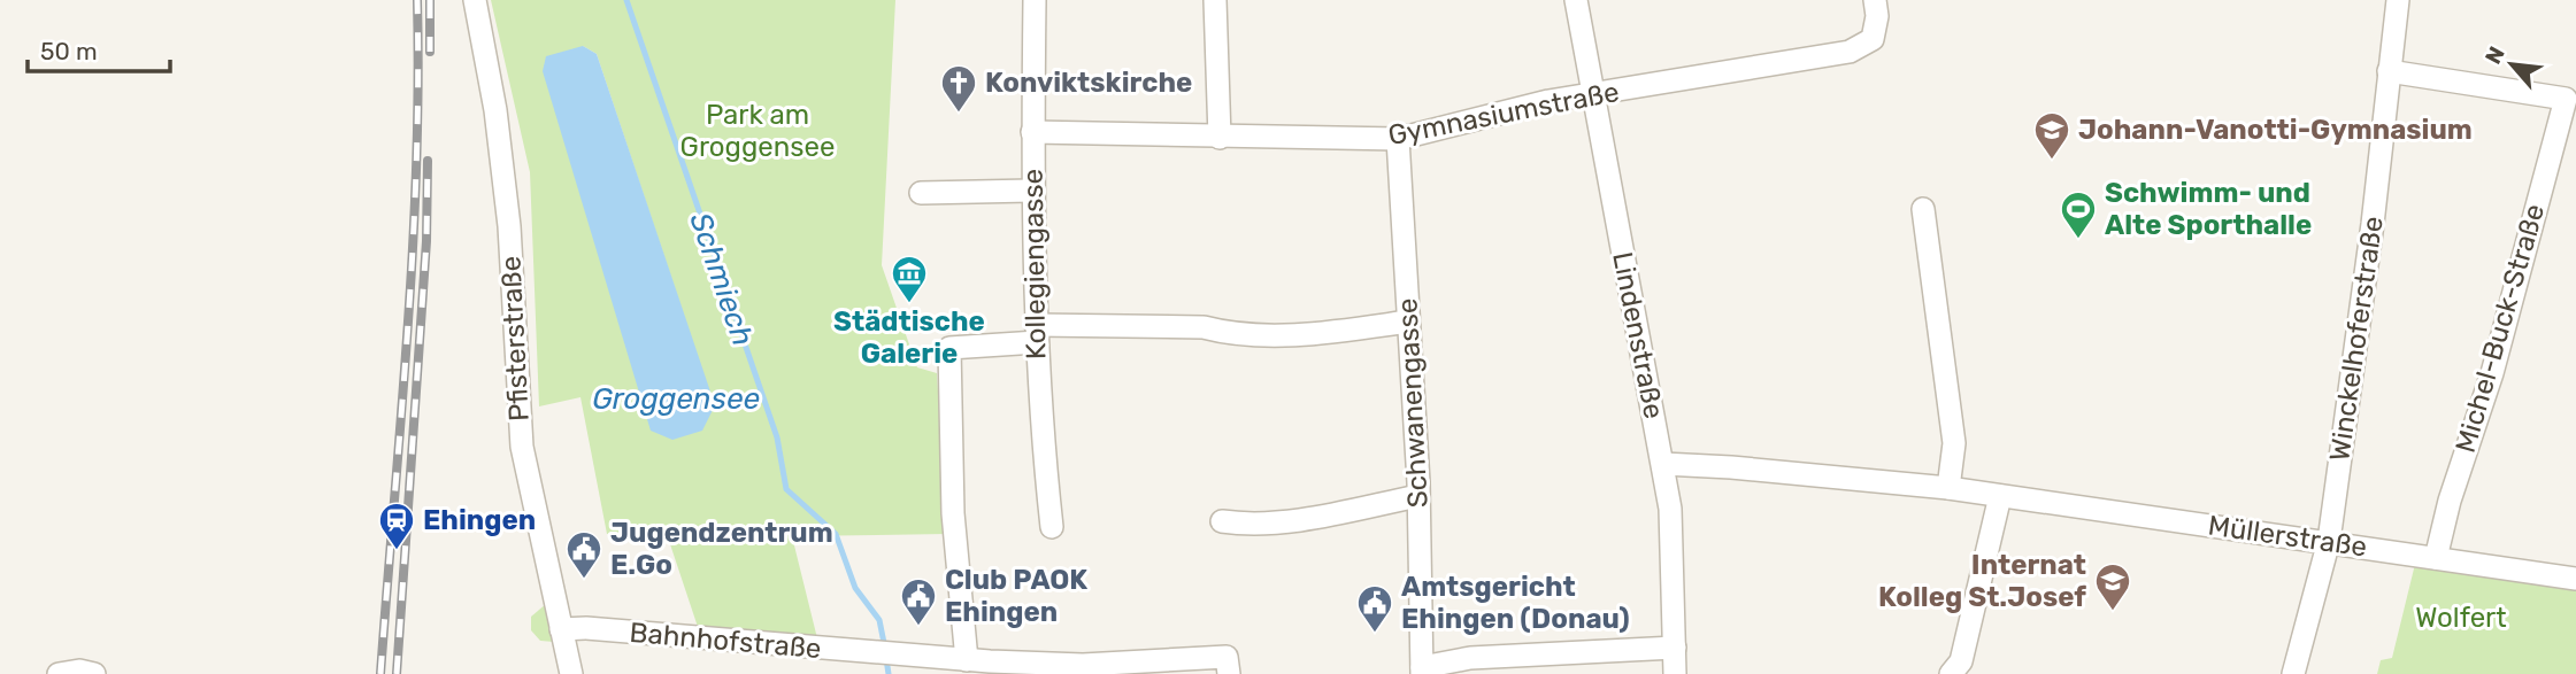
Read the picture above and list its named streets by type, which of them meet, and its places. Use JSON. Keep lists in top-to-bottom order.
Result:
{
  "streets": {
    "street": [
      "Gymnasiumstraße",
      "Kollegiengasse",
      "Michel-Buck-Straße",
      "Lindenstraße",
      "Pfisterstraße",
      "Winckelhoferstraße",
      "Schwanengasse",
      "Müllerstraße",
      "Bahnhofstraße"
    ]
  },
  "crossings": [
    ["Gymnasiumstraße", "Kollegiengasse"],
    ["Gymnasiumstraße", "Lindenstraße"],
    ["Gymnasiumstraße", "Schwanengasse"],
    ["Michel-Buck-Straße", "Winckelhoferstraße"],
    ["Michel-Buck-Straße", "Müllerstraße"],
    ["Lindenstraße", "Müllerstraße"],
    ["Pfisterstraße", "Bahnhofstraße"],
    ["Winckelhoferstraße", "Müllerstraße"]
  ],
  "water": ["Schmiech", "Groggensee"],
  "parks": ["Park am Groggensee", "Wolfert"],
  "places": {
    "church": ["Konviktskirche"],
    "school or university": ["Johann-Vanotti-Gymnasium", "Internat Kolleg St.Josef"],
    "sports": ["Schwimm- und Alte Sporthalle"],
    "museum": ["Städtische Galerie"],
    "station": ["Ehingen"],
    "public building": ["Jugendzentrum E.Go", "Club PAOK Ehingen", "Amtsgericht Ehingen (Donau)"]
  },
  "scale_bar": "50 m",
  "north": "top left"
}
